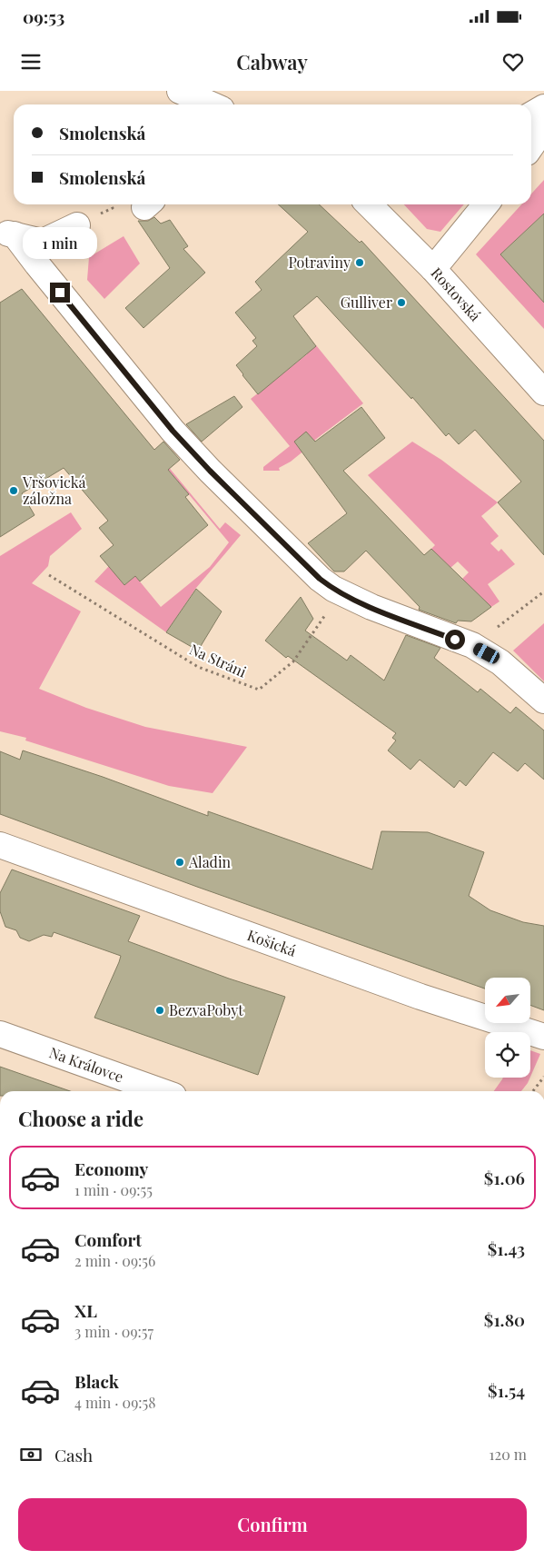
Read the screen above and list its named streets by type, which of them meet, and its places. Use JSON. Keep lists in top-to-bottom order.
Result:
{
  "streets": {
    "street": ["Rostovská", "Košická", "Na Královce"],
    "path": ["Na Stráni"]
  },
  "places": [
    "Potraviny",
    "Gulliver",
    "Vršovická záložna",
    "Aladin",
    "BezvaPobyt"
  ],
  "north": "bottom left",
  "page": {
    "status": "09:53",
    "header": "Cabway",
    "banner": ["Smolenská", "Smolenská"],
    "bubble": "1 min",
    "heading": "Choose a ride",
    "list": [
      {
        "name": "Economy",
        "note": "1 min · 09:55",
        "value": "$1.06"
      },
      {
        "name": "Comfort",
        "note": "2 min · 09:56",
        "value": "$1.43"
      },
      {
        "name": "XL",
        "note": "3 min · 09:57",
        "value": "$1.80"
      },
      {
        "name": "Black",
        "note": "4 min · 09:58",
        "value": "$1.54"
      }
    ],
    "pay": ["Cash", "120 m"],
    "buttons": "Confirm"
  }
}
